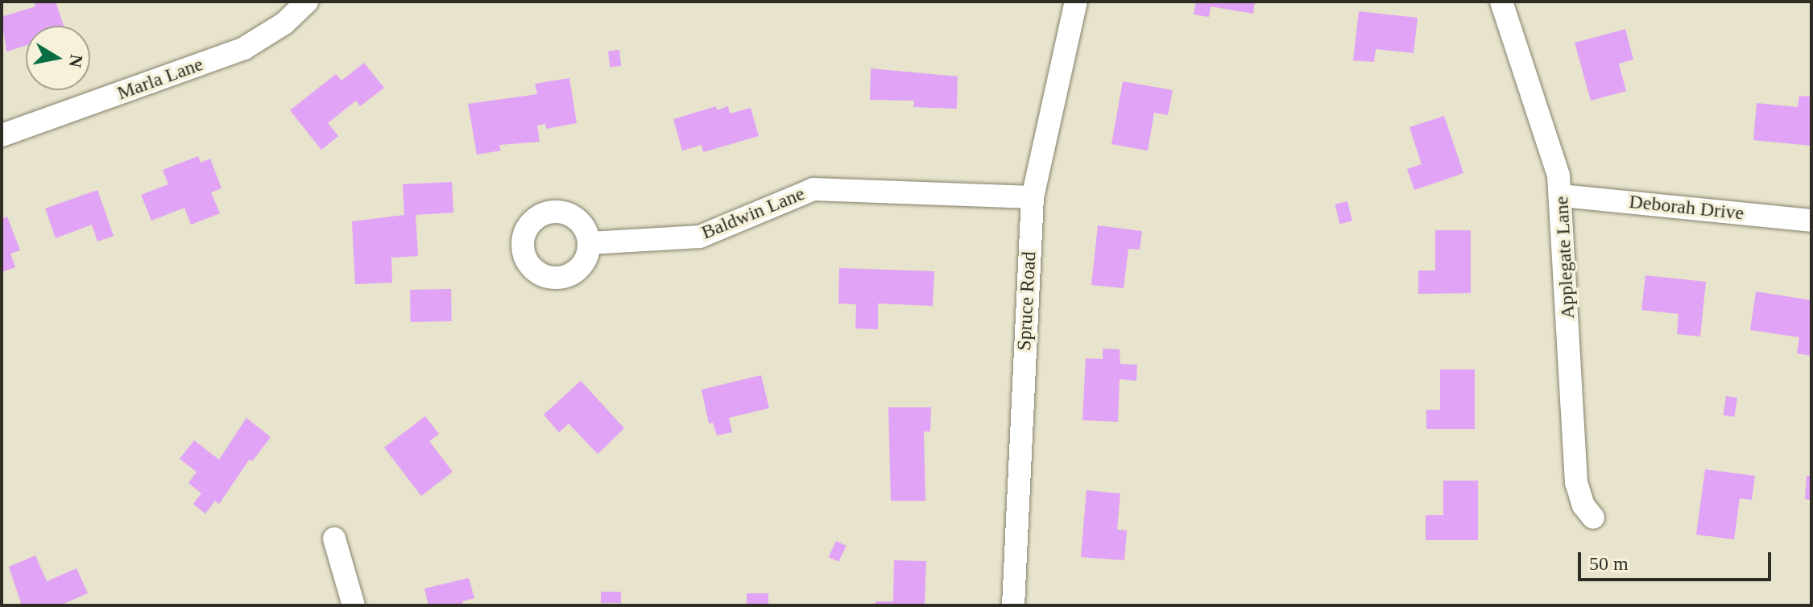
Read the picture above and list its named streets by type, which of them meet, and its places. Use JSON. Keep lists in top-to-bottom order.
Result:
{
  "streets": {
    "street": [
      "Marla Lane",
      "Deborah Drive",
      "Baldwin Lane",
      "Applegate Lane",
      "Spruce Road"
    ]
  },
  "crossings": [
    ["Deborah Drive", "Applegate Lane"],
    ["Baldwin Lane", "Spruce Road"]
  ],
  "scale_bar": "50 m",
  "north": "right"
}
